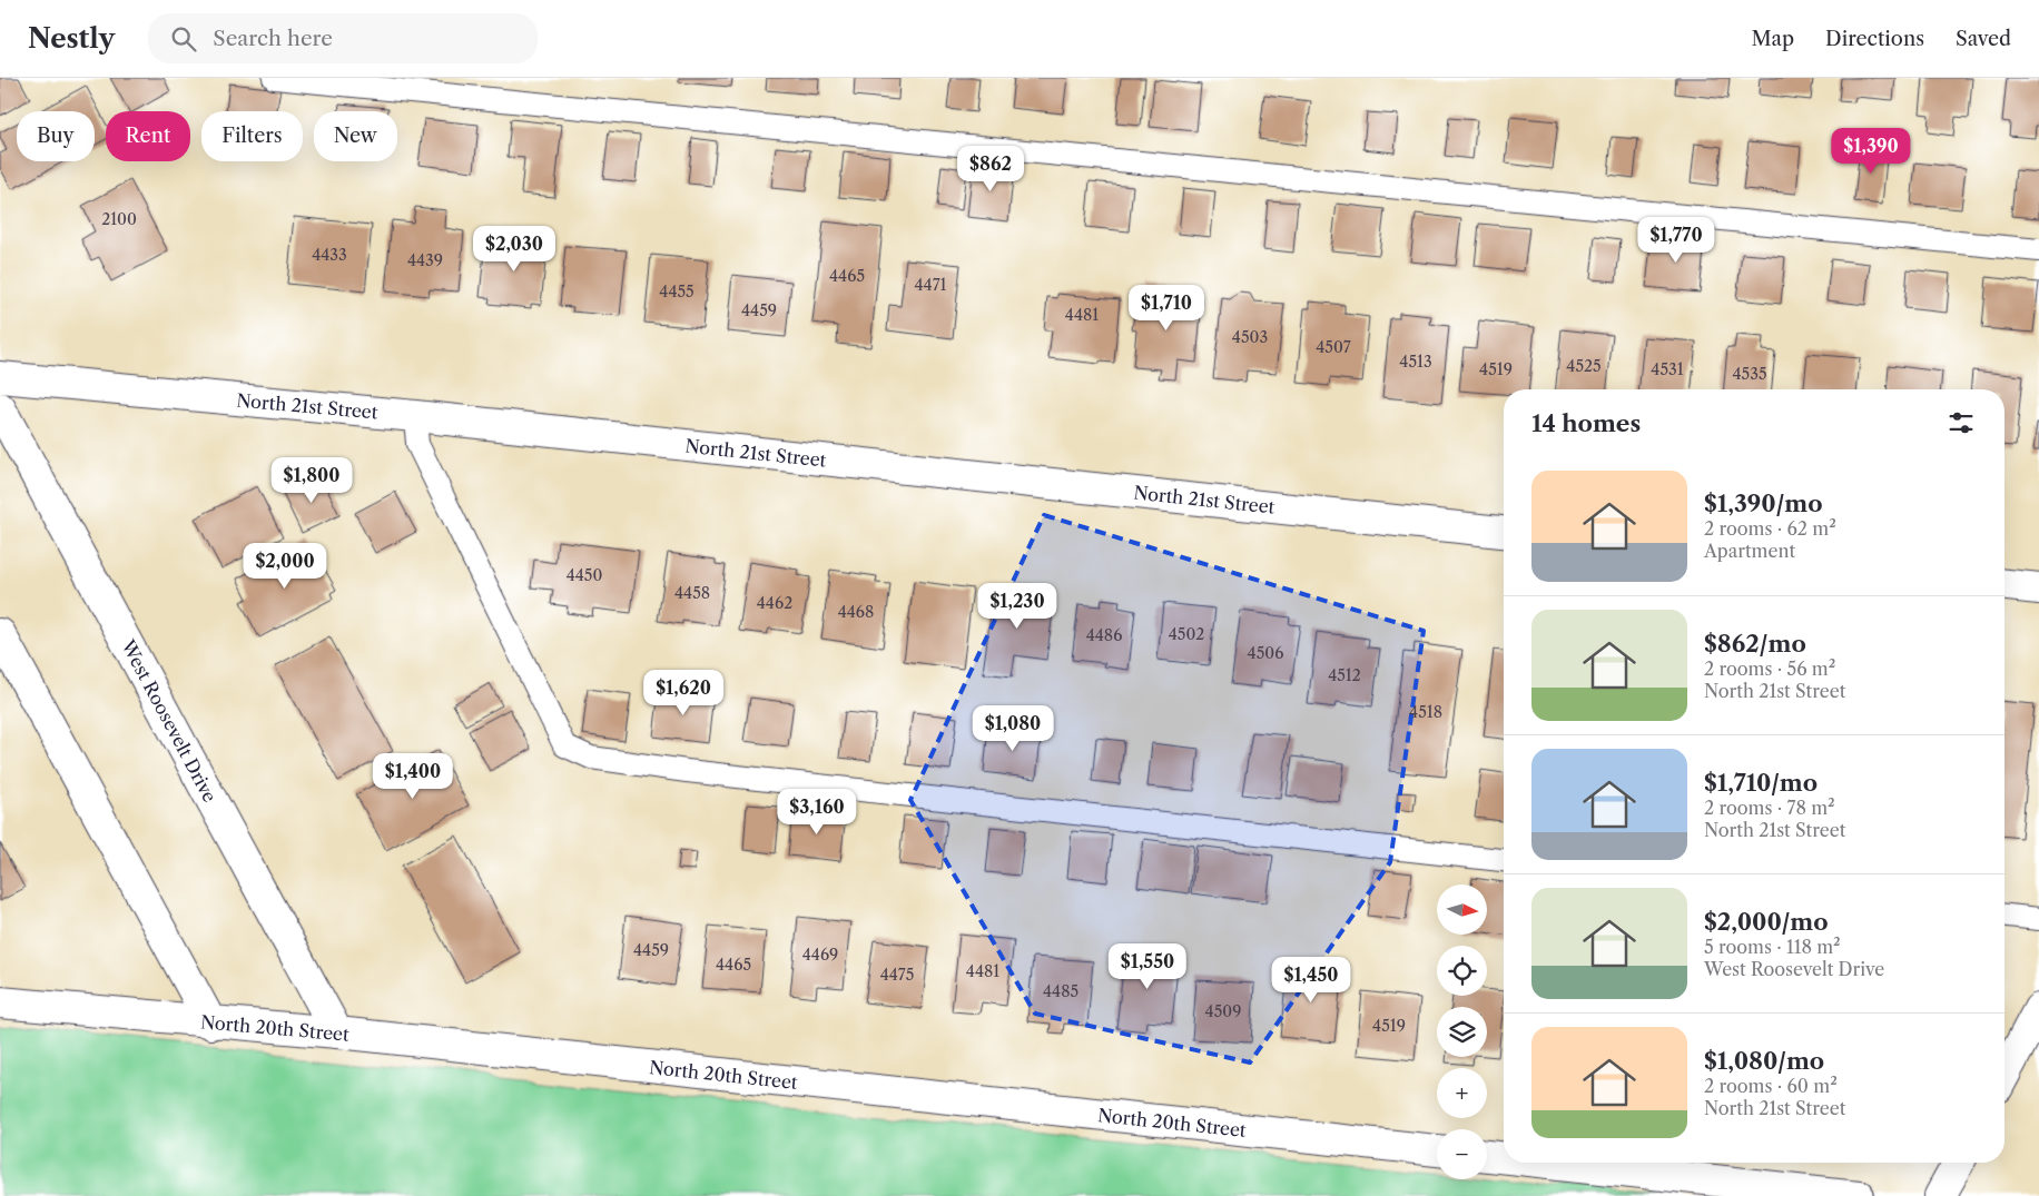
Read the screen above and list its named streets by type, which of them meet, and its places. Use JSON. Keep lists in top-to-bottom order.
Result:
{
  "streets": {
    "street": ["North 21st Street", "West Roosevelt Drive", "North 20th Street"]
  },
  "crossings": [
    ["West Roosevelt Drive", "North 20th Street"]
  ],
  "house_numbers": [
    "2100",
    "4433",
    "4439",
    "4465",
    "4471",
    "4455",
    "4459",
    "4481",
    "4503",
    "4507",
    "4513",
    "4525",
    "4519",
    "4531",
    "4535",
    "4450",
    "4458",
    "4462",
    "4468",
    "4502",
    "4486",
    "4506",
    "4512",
    "4518",
    "4459",
    "4469",
    "4465",
    "4481",
    "4475",
    "4485",
    "4509",
    "4519"
  ],
  "north": "right",
  "page": {
    "header": "Nestly",
    "search": "Search here",
    "nav": ["Map", "Directions", "Saved"],
    "chip": [
      "Buy",
      "Rent",
      "Filters",
      "New"
    ],
    "price": [
      "$1,390",
      "$862",
      "$1,770",
      "$2,030",
      "$1,710",
      "$1,800",
      "$2,000",
      "$1,230",
      "$1,620",
      "$1,080",
      "$1,400",
      "$3,160",
      "$1,550",
      "$1,450"
    ],
    "heading": "14 homes",
    "list": [
      {
        "name": "$1,390/mo",
        "note": "2 rooms · 62 m² · Apartment"
      },
      {
        "name": "$862/mo",
        "note": "2 rooms · 56 m² · North 21st Street"
      },
      {
        "name": "$1,710/mo",
        "note": "2 rooms · 78 m² · North 21st Street"
      },
      {
        "name": "$2,000/mo",
        "note": "5 rooms · 118 m² · West Roosevelt Drive"
      },
      {
        "name": "$1,080/mo",
        "note": "2 rooms · 60 m² · North 21st Street"
      }
    ],
    "map_buttons": ["+", "−"]
  }
}
